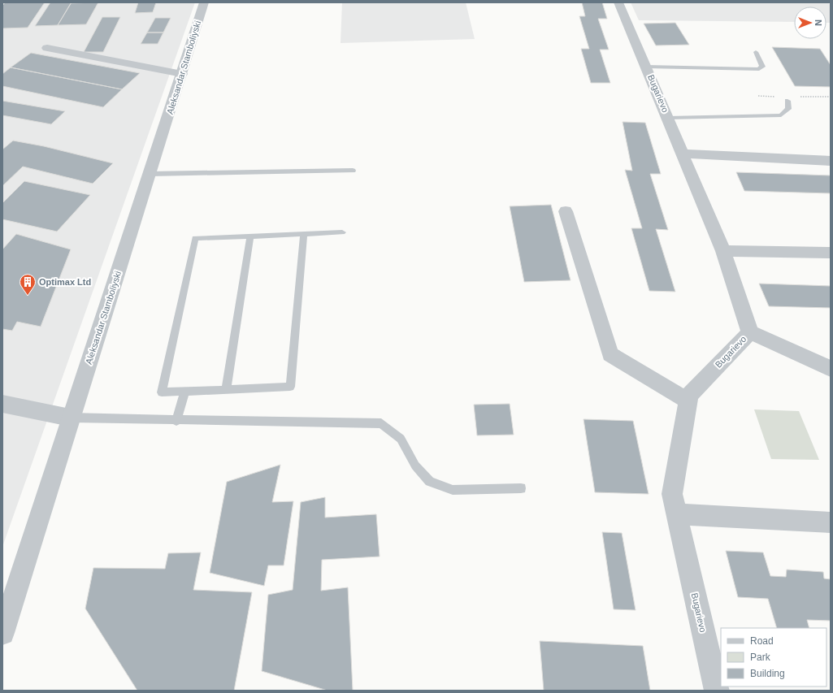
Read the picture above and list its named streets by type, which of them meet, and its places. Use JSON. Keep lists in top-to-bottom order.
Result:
{
  "streets": {
    "street": ["Aleksandar Stamboliyski", "Bugarievo"]
  },
  "places": {
    "building": ["Optimax Ltd"]
  },
  "legend": ["Road", "Park", "Building"],
  "north": "right"
}
